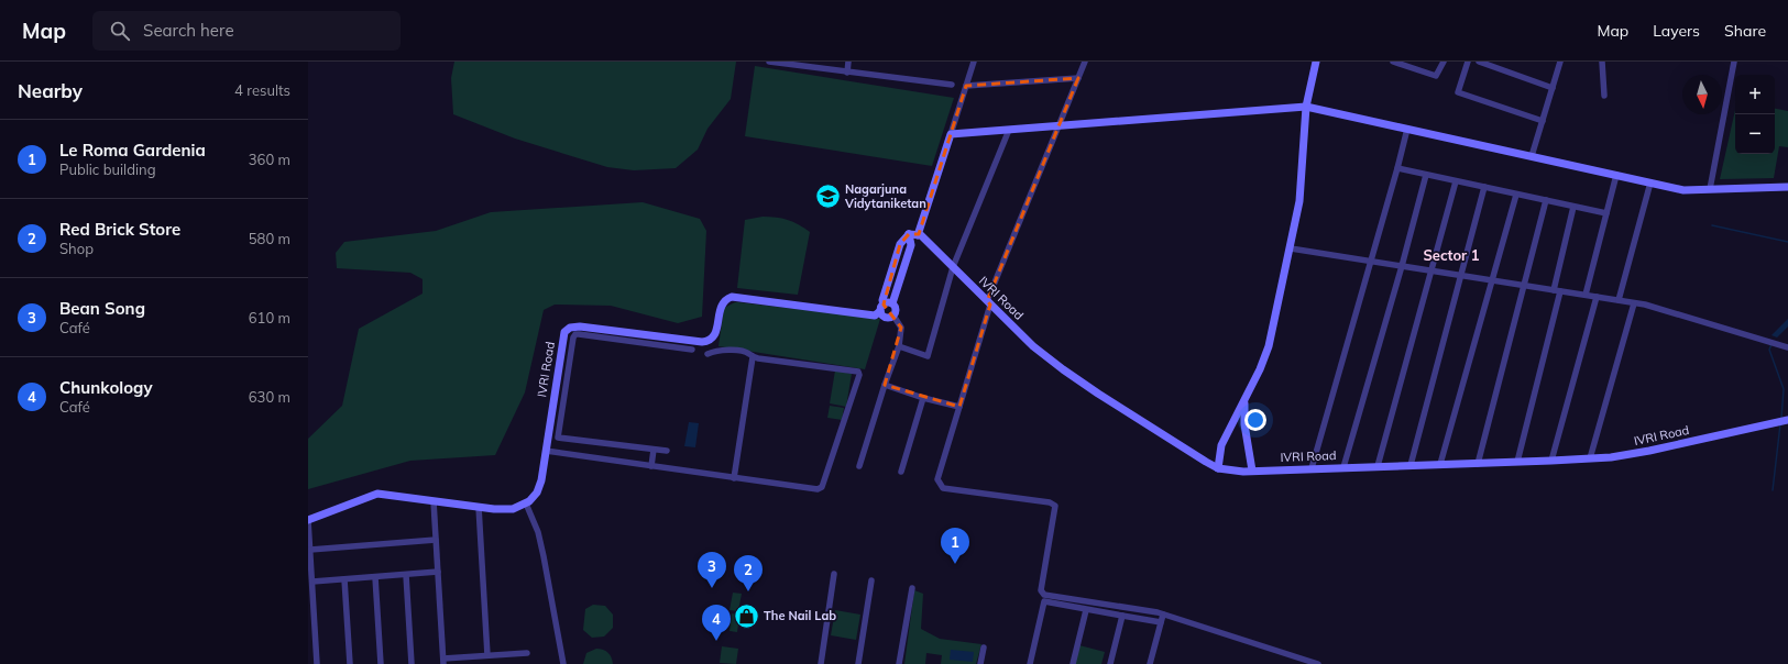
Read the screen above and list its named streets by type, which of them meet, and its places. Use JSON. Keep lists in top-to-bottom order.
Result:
{
  "streets": {
    "street": ["IVRI Road"]
  },
  "districts": ["Sector 1"],
  "places": {
    "school or university": ["Nagarjuna Vidytaniketan"],
    "shop": ["The Nail Lab"]
  },
  "north": "bottom",
  "page": {
    "header": "Map",
    "search": "Search here",
    "nav": ["Map", "Layers", "Share"],
    "heading": ["Nearby", "4 results"],
    "map_buttons": ["+", "−"],
    "list": [
      {
        "mark": "1",
        "name": "Le Roma Gardenia",
        "note": "Public building",
        "value": "360 m"
      },
      {
        "mark": "2",
        "name": "Red Brick Store",
        "note": "Shop",
        "value": "580 m"
      },
      {
        "mark": "3",
        "name": "Bean Song",
        "note": "Café",
        "value": "610 m"
      },
      {
        "mark": "4",
        "name": "Chunkology",
        "note": "Café",
        "value": "630 m"
      }
    ],
    "pins": [
      "1",
      "3",
      "2",
      "4"
    ]
  }
}
